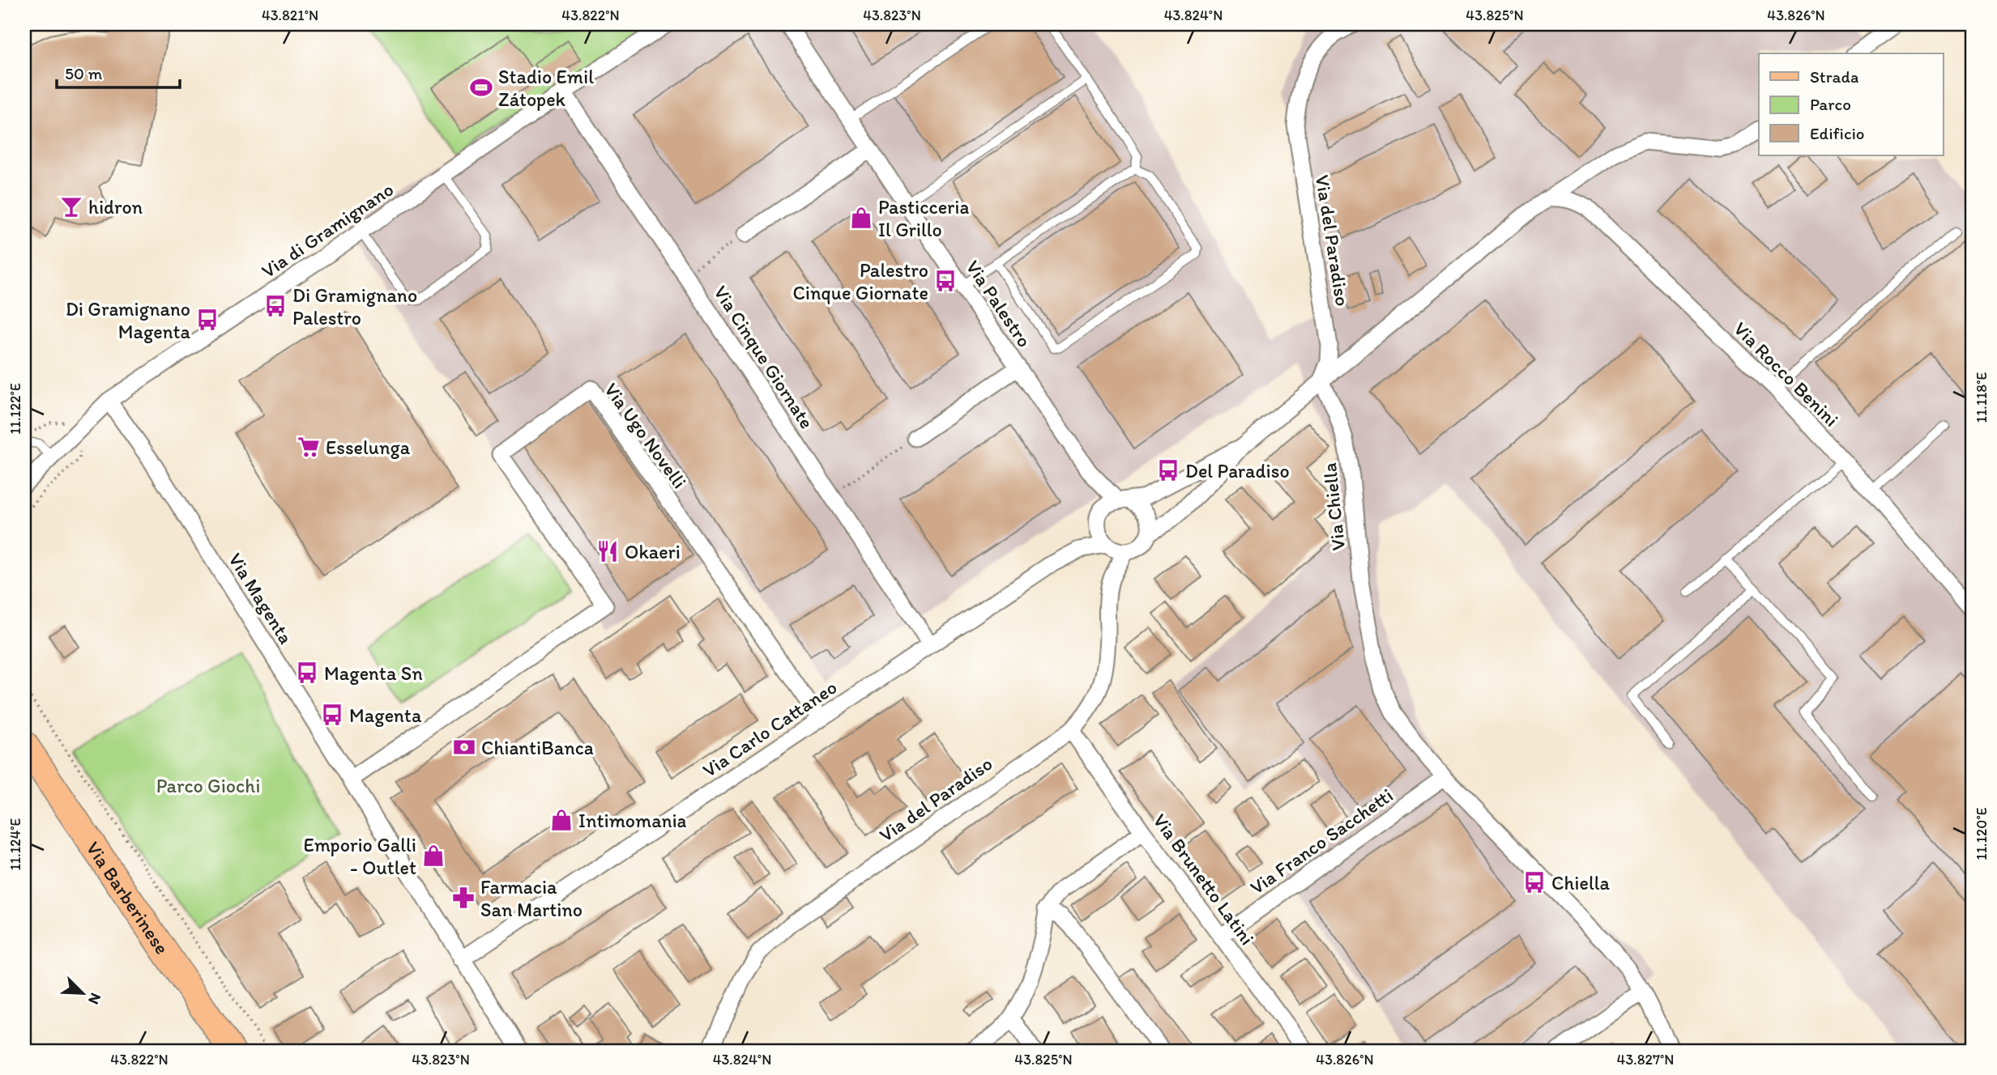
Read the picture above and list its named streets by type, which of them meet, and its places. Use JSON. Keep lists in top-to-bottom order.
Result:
{
  "streets": {
    "main road": ["Via Barberinese"],
    "street": [
      "Via di Gramignano",
      "Via del Paradiso",
      "Via Palestro",
      "Via Cinque Giornate",
      "Via Rocco Benini",
      "Via Ugo Novelli",
      "Via Chiella",
      "Via Magenta",
      "Via Carlo Cattaneo",
      "Via Franco Sacchetti",
      "Via Brunetto Latini"
    ]
  },
  "crossings": [
    ["Via di Gramignano", "Via Cinque Giornate"],
    ["Via di Gramignano", "Via Magenta"],
    ["Via del Paradiso", "Via Palestro"],
    ["Via del Paradiso", "Via Chiella"],
    ["Via del Paradiso", "Via Carlo Cattaneo"],
    ["Via del Paradiso", "Via Brunetto Latini"],
    ["Via Palestro", "Via Carlo Cattaneo"],
    ["Via Cinque Giornate", "Via Carlo Cattaneo"],
    ["Via Ugo Novelli", "Via Magenta"],
    ["Via Ugo Novelli", "Via Carlo Cattaneo"],
    ["Via Chiella", "Via Franco Sacchetti"],
    ["Via Magenta", "Via Carlo Cattaneo"],
    ["Via Franco Sacchetti", "Via Brunetto Latini"]
  ],
  "parks": ["Parco Giochi"],
  "places": {
    "sports": ["Stadio Emil Zátopek"],
    "bar": ["hidron"],
    "shop": ["Pasticceria Il Grillo", "Intimomania", "Emporio Galli - Outlet"],
    "bus stop": [
      "Palestro Cinque Giornate",
      "Di Gramignano Palestro",
      "Di Gramignano Magenta",
      "Del Paradiso",
      "Magenta Sn",
      "Magenta",
      "Chiella"
    ],
    "supermarket": ["Esselunga"],
    "restaurant": ["Okaeri"],
    "bank": ["ChiantiBanca"],
    "pharmacy": ["Farmacia San Martino"]
  },
  "legend": ["Strada", "Parco", "Edificio"],
  "scale_bar": "50 m",
  "north": "bottom right",
  "coordinates": [
    "43.821°N",
    "43.822°N",
    "43.823°N",
    "43.824°N",
    "43.825°N",
    "43.826°N",
    "11.118°E",
    "11.122°E",
    "11.120°E",
    "11.124°E",
    "43.827°N"
  ]
}
